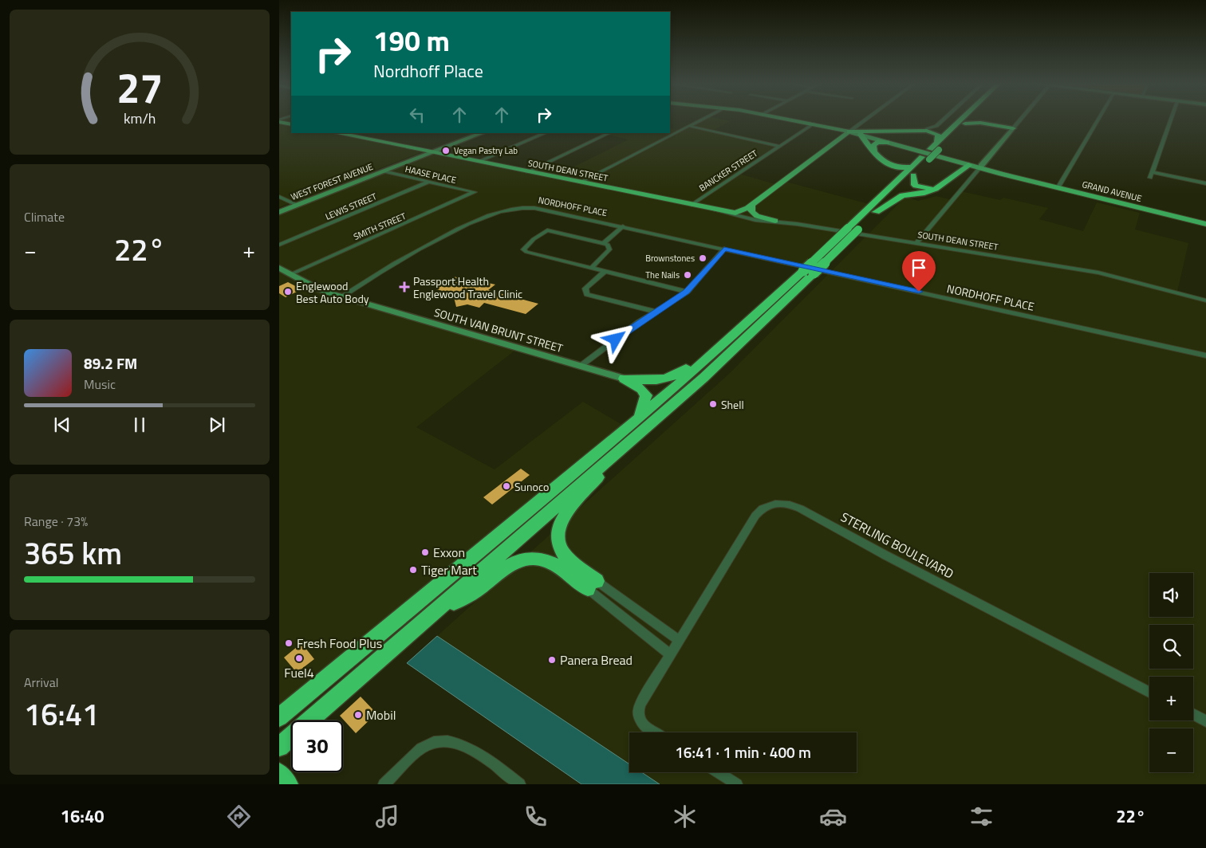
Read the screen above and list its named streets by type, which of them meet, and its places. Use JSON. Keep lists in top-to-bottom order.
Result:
{
  "streets": {
    "main road": ["SOUTH DEAN STREET", "GRAND AVENUE"],
    "street": [
      "BANCKER STREET",
      "HAASE PLACE",
      "WEST FOREST AVENUE",
      "LEWIS STREET",
      "NORDHOFF PLACE",
      "SMITH STREET",
      "SOUTH VAN BRUNT STREET",
      "STERLING BOULEVARD"
    ]
  },
  "crossings": [
    ["SOUTH DEAN STREET", "BANCKER STREET"],
    ["SOUTH DEAN STREET", "WEST FOREST AVENUE"],
    ["BANCKER STREET", "GRAND AVENUE"],
    ["HAASE PLACE", "WEST FOREST AVENUE"],
    ["HAASE PLACE", "LEWIS STREET"],
    ["HAASE PLACE", "SMITH STREET"],
    ["NORDHOFF PLACE", "SOUTH VAN BRUNT STREET"],
    ["SMITH STREET", "SOUTH VAN BRUNT STREET"]
  ],
  "places": {
    "other": [
      "Vegan Pastry Lab",
      "Brownstones",
      "The Nails",
      "Englewood Best Auto Body",
      "Shell",
      "Sunoco",
      "Exxon",
      "Tiger Mart",
      "Fresh Food Plus",
      "Fuel4",
      "Panera Bread",
      "Mobil"
    ],
    "health": ["Passport Health Englewood Travel Clinic"]
  },
  "page": {
    "turn": ["190 m", "Nordhoff Place"],
    "tile": [
      "Climate",
      ["Range · 73%", "365 km"],
      ["Arrival", "16:41"]
    ],
    "heat": ["−", "22°", "+"],
    "song": ["89.2 FM", "Music"],
    "map_buttons": ["+", "−"],
    "limit": "30",
    "trip": "16:41 · 1 min · 400 m",
    "tabs": ["16:40", "22°"],
    "gauge": ["27", "km/h"]
  }
}
